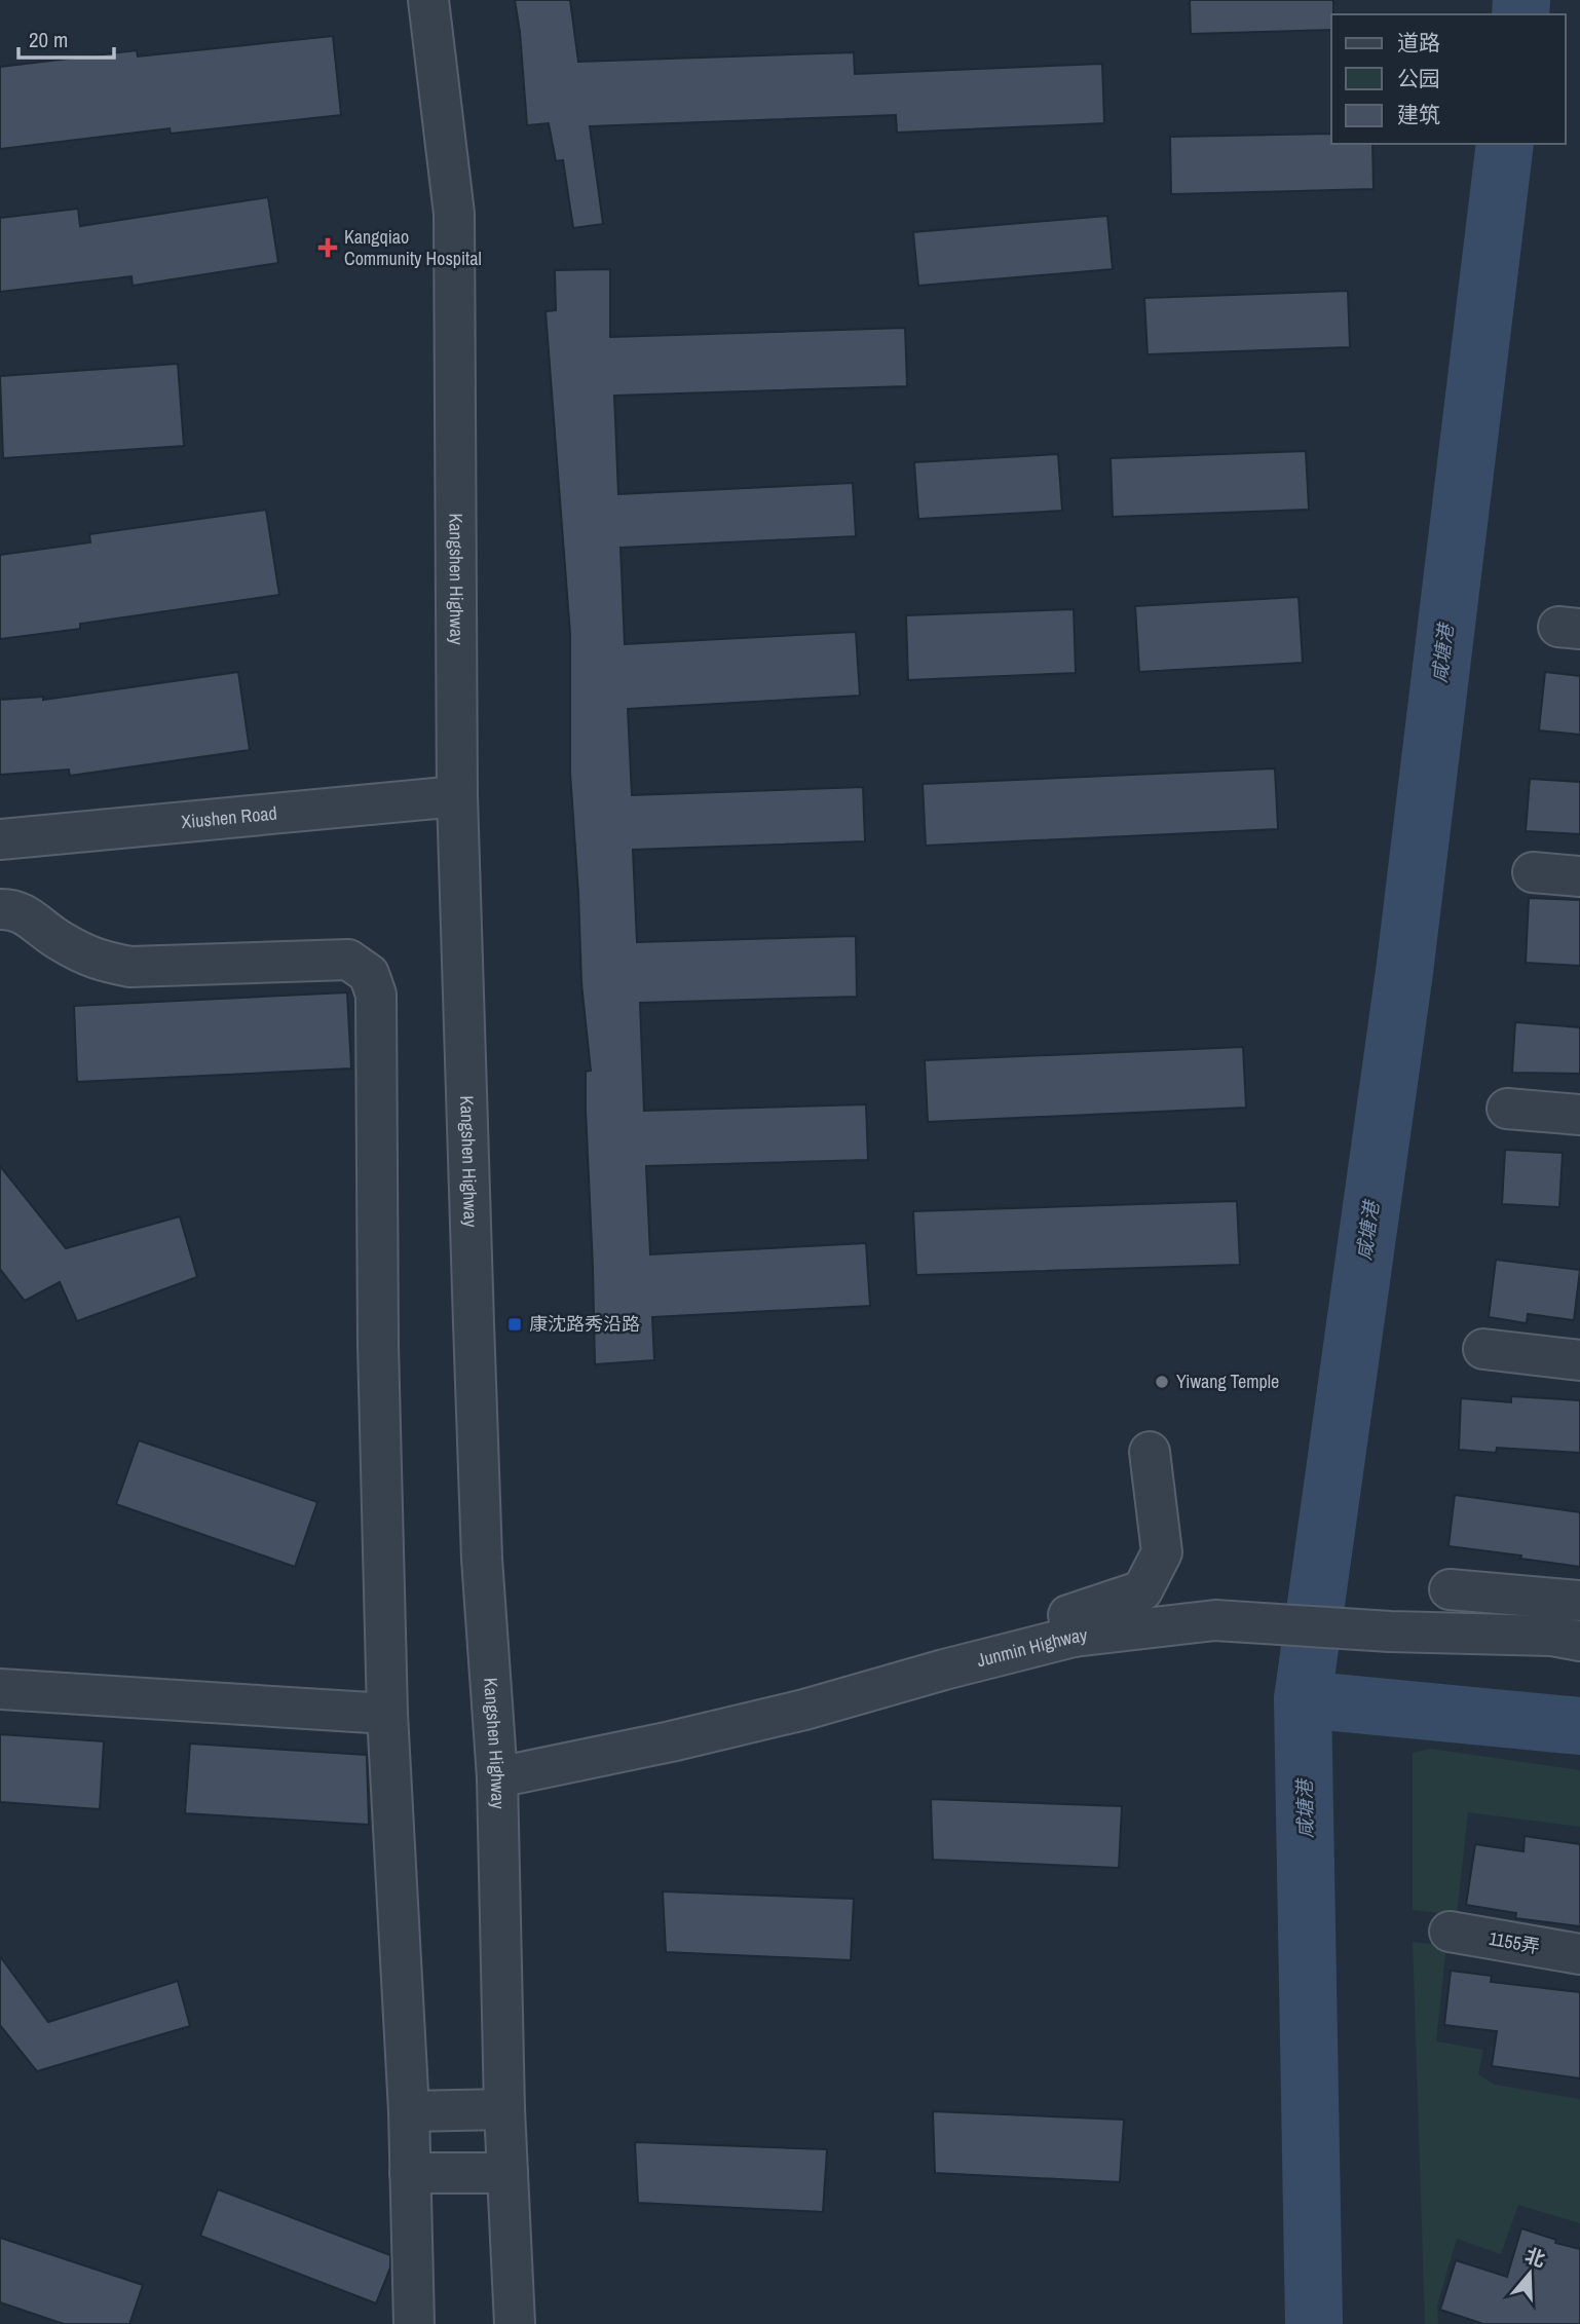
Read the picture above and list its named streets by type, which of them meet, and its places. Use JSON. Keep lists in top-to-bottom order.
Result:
{
  "streets": {
    "street": [
      "Kangshen Highway",
      "Xiushen Road",
      "Junmin Highway",
      "1155弄"
    ]
  },
  "crossings": [
    ["Kangshen Highway", "Xiushen Road"],
    ["Kangshen Highway", "Junmin Highway"]
  ],
  "water": ["咸塘港"],
  "places": {
    "health": ["Kangqiao Community Hospital"],
    "transit": ["康沈路秀沿路"],
    "other": ["Yiwang Temple"]
  },
  "legend": ["道路", "公园", "建筑"],
  "scale_bar": "20 m",
  "north": "top"
}
